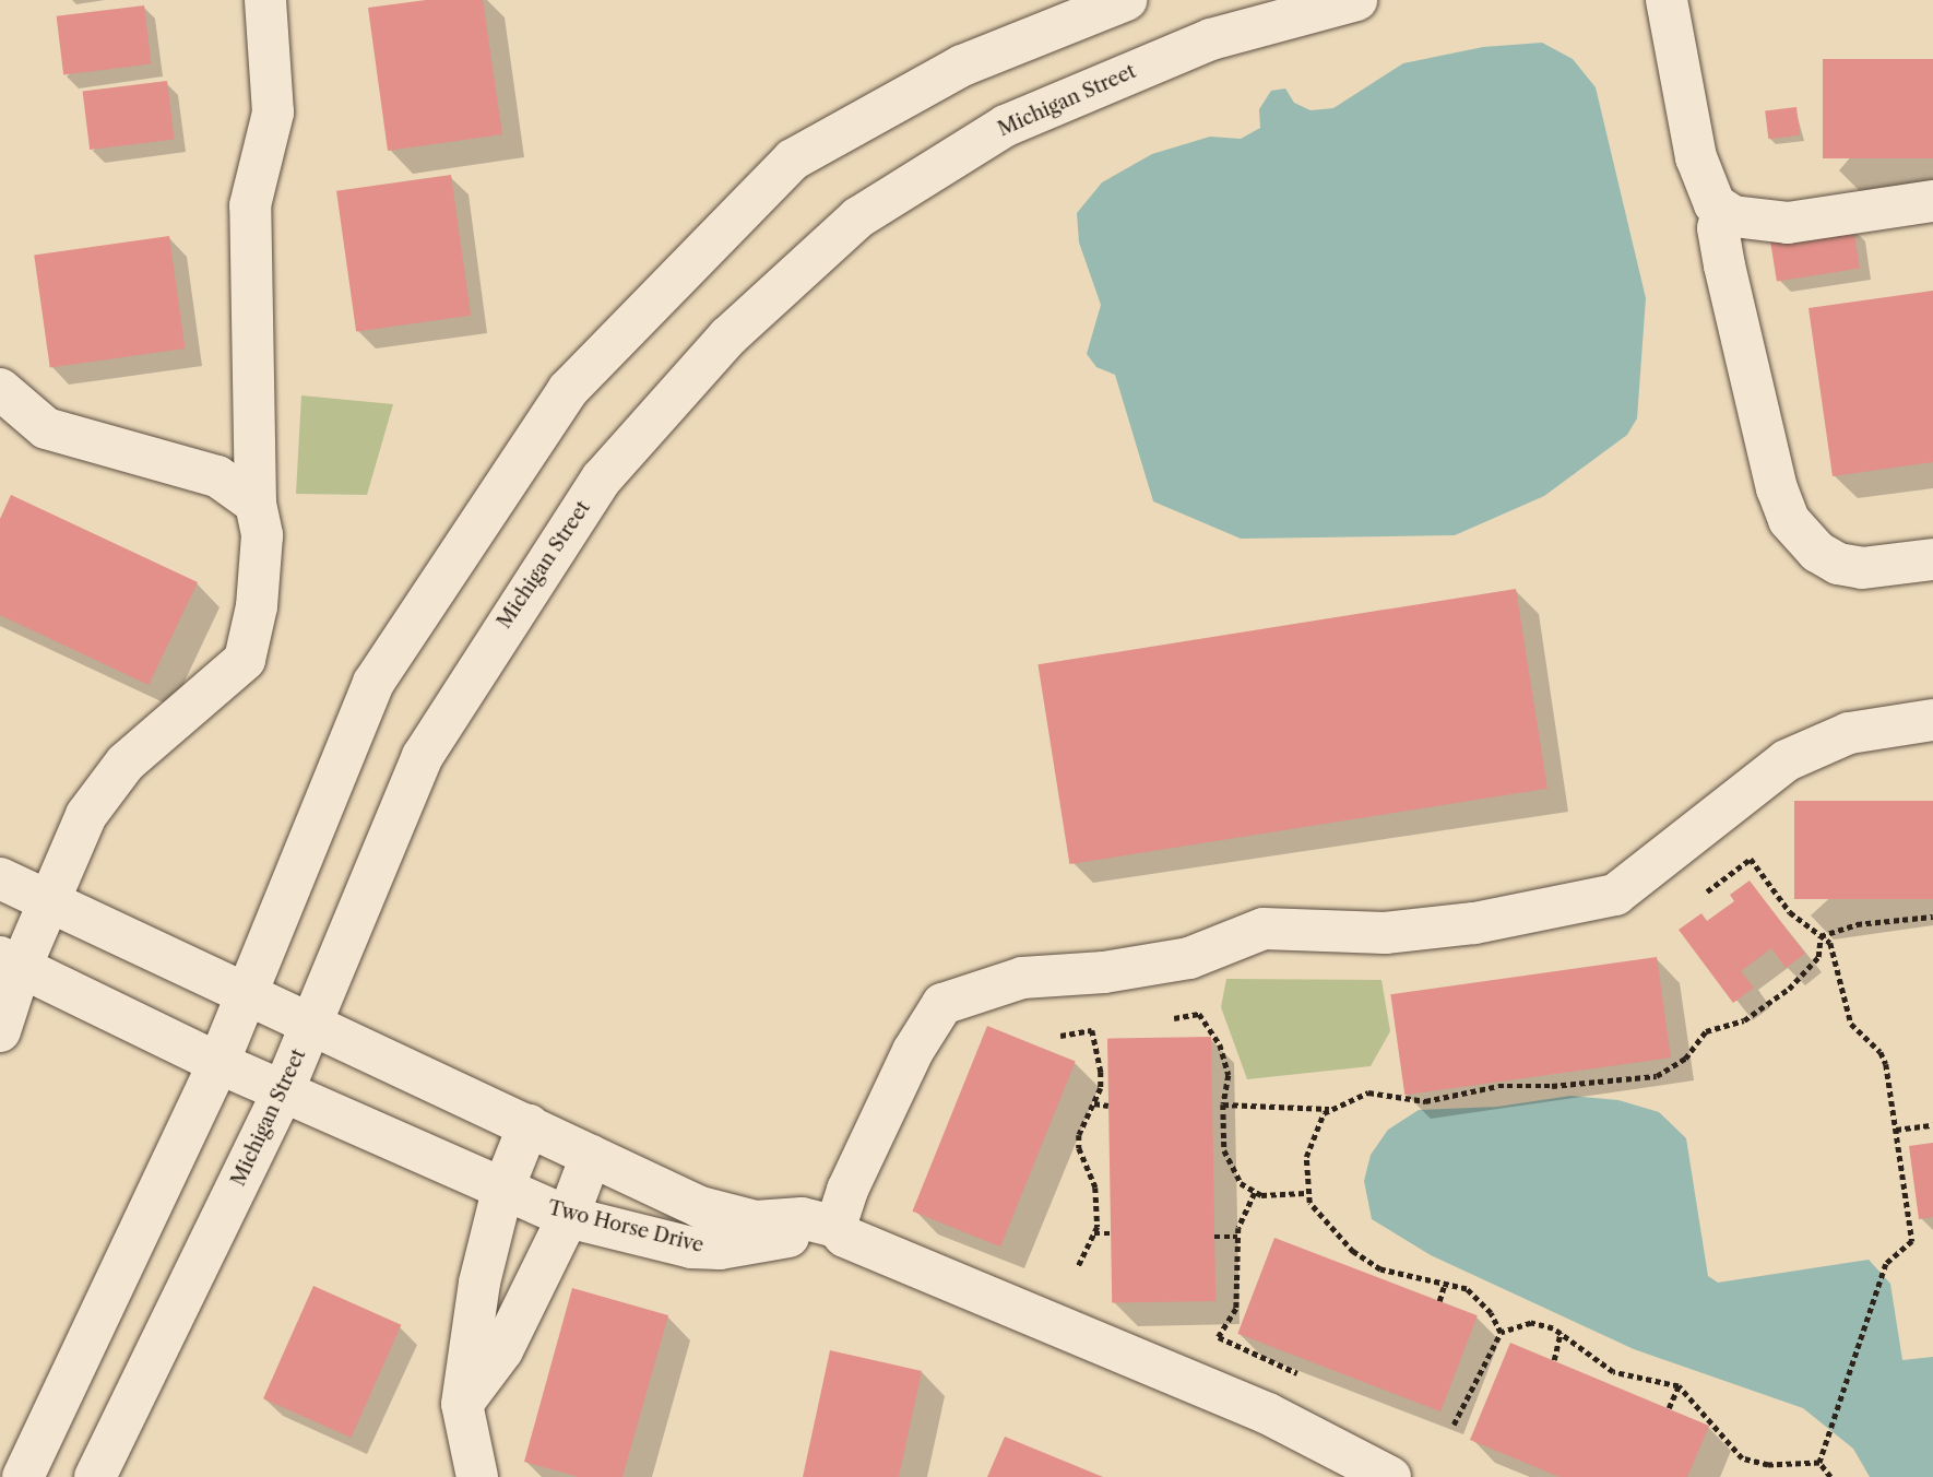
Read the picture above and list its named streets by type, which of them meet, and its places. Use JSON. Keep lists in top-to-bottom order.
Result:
{
  "streets": {
    "street": ["Michigan Street", "Two Horse Drive"]
  },
  "crossings": [
    ["Michigan Street", "Two Horse Drive"]
  ]
}
